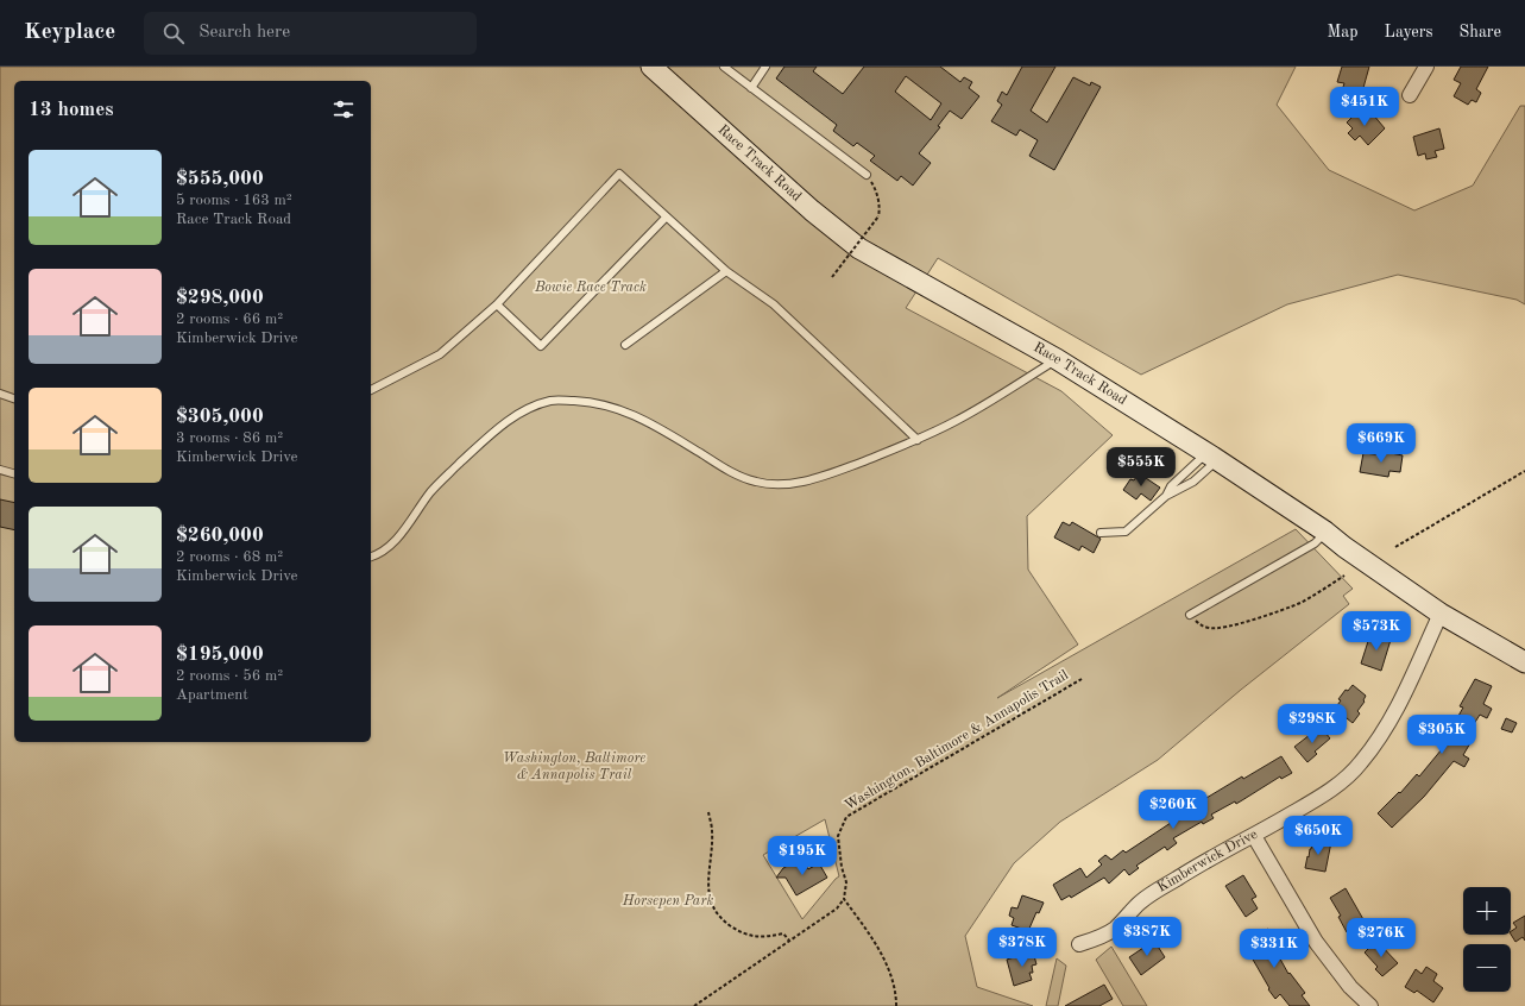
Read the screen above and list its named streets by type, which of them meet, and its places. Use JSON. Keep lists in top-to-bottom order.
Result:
{
  "streets": {
    "street": ["Race Track Road", "Kimberwick Drive"],
    "path": ["Washington, Baltimore & Annapolis Trail"]
  },
  "crossings": [
    ["Race Track Road", "Kimberwick Drive"]
  ],
  "parks": ["Bowie Race Track", "Washington, Baltimore & Annapolis Trail", "Horsepen Park"],
  "page": {
    "header": "Keyplace",
    "search": "Search here",
    "nav": ["Map", "Layers", "Share"],
    "heading": "13 homes",
    "price": [
      "$451K",
      "$669K",
      "$555K",
      "$573K",
      "$298K",
      "$305K",
      "$260K",
      "$650K",
      "$195K",
      "$387K",
      "$276K",
      "$378K",
      "$331K"
    ],
    "list": [
      {
        "name": "$555,000",
        "note": "5 rooms · 163 m² · Race Track Road"
      },
      {
        "name": "$298,000",
        "note": "2 rooms · 66 m² · Kimberwick Drive"
      },
      {
        "name": "$305,000",
        "note": "3 rooms · 86 m² · Kimberwick Drive"
      },
      {
        "name": "$260,000",
        "note": "2 rooms · 68 m² · Kimberwick Drive"
      },
      {
        "name": "$195,000",
        "note": "2 rooms · 56 m² · Apartment"
      }
    ],
    "map_buttons": ["+", "−"]
  }
}
